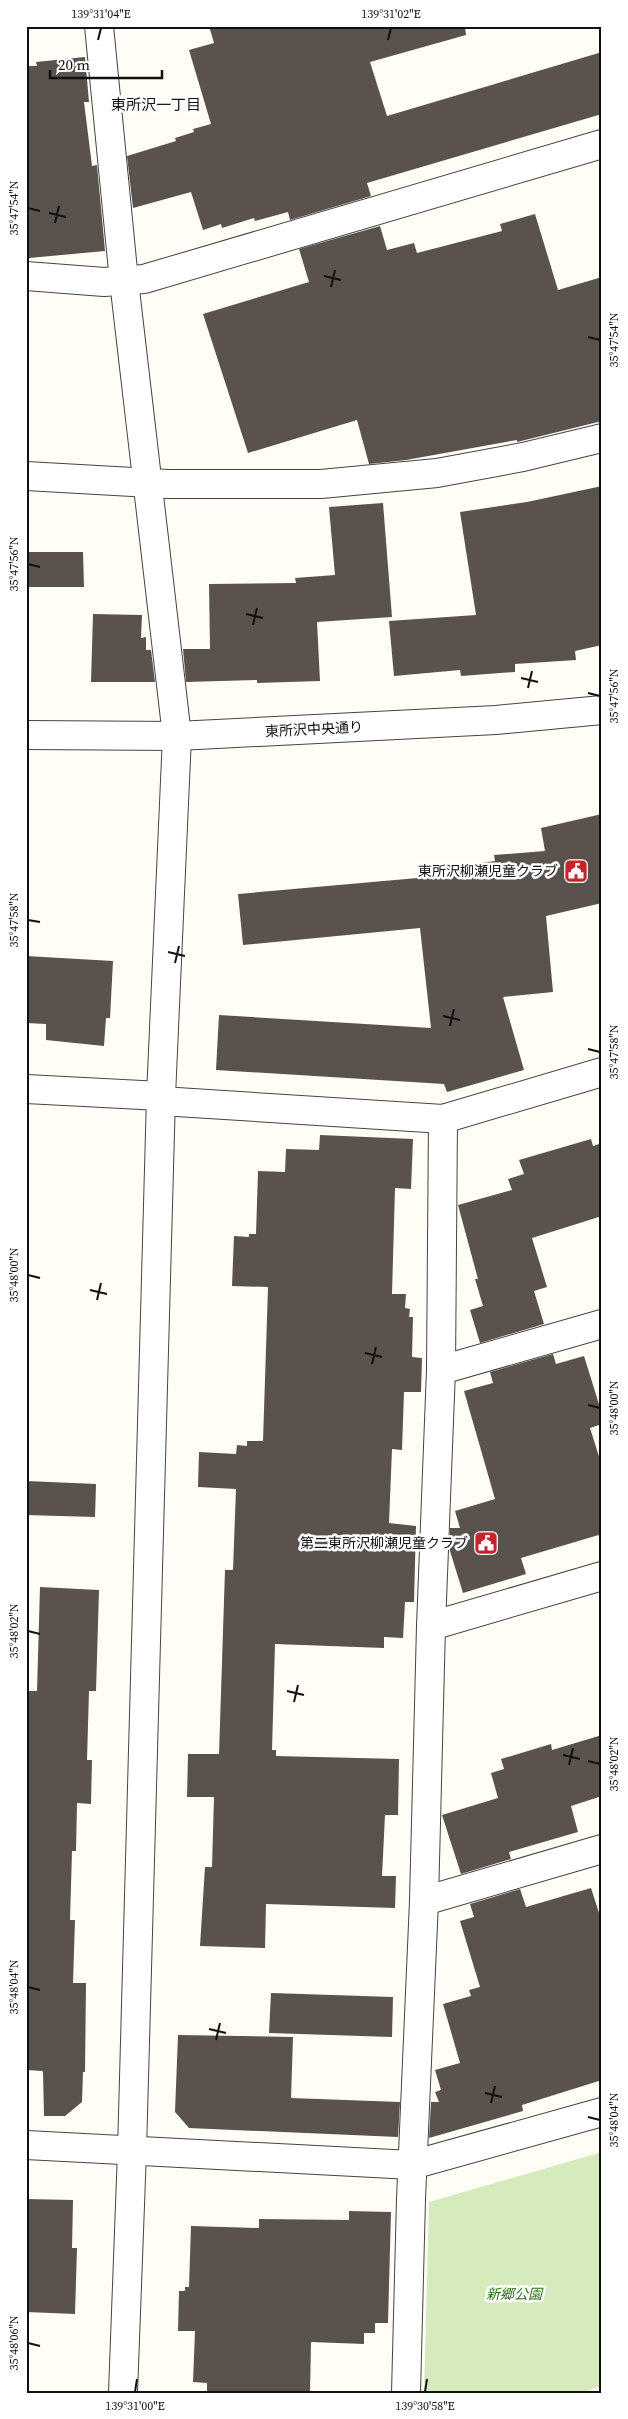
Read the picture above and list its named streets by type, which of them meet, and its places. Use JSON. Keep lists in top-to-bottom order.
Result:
{
  "streets": {
    "street": ["東所沢中央通り"]
  },
  "districts": ["東所沢一丁目"],
  "parks": ["新郷公園"],
  "places": {
    "public building": ["東所沢柳瀬児童クラブ", "第二東所沢柳瀬児童クラブ"]
  },
  "scale_bar": "20 m",
  "coordinates": [
    "139°31'04\"E",
    "139°31'02\"E",
    "35°47'54\"N",
    "35°47'56\"N",
    "35°47'58\"N",
    "35°48'00\"N",
    "35°48'02\"N",
    "35°48'04\"N",
    "35°48'06\"N",
    "139°31'00\"E",
    "139°30'58\"E"
  ]
}
